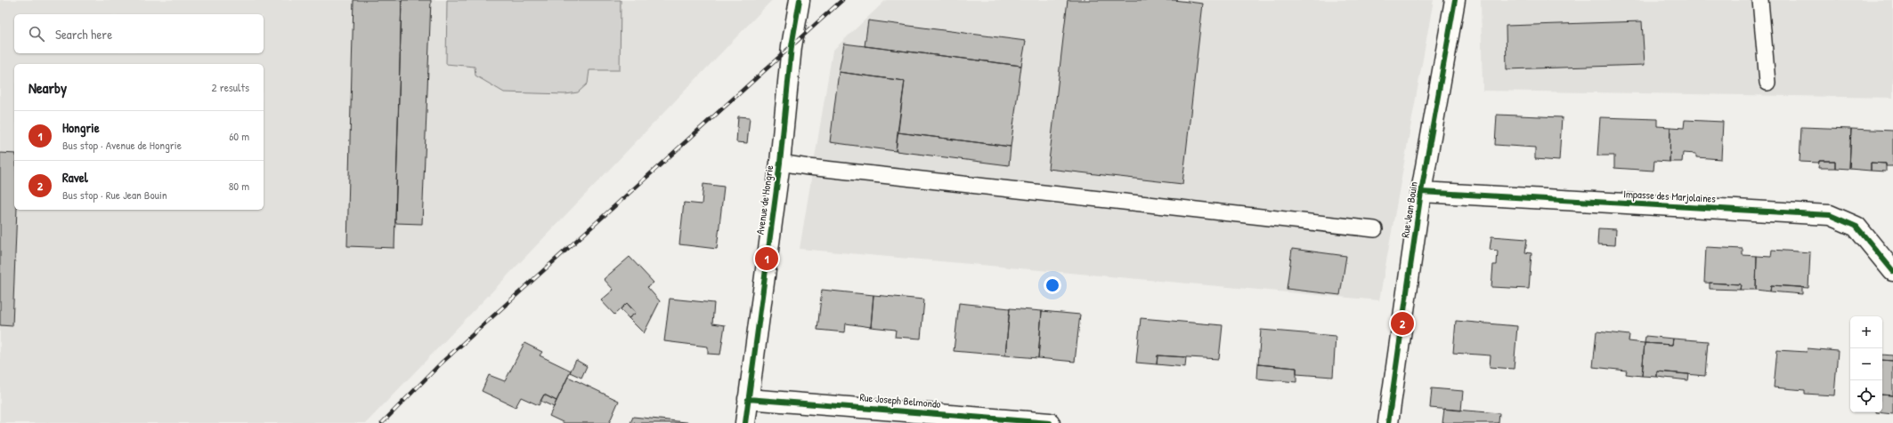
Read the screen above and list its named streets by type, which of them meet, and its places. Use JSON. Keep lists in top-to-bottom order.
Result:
{
  "streets": {
    "street": [
      "Impasse des Marjolaines",
      "Avenue de Hongrie",
      "Rue Jean Bouin",
      "Rue Joseph Belmondo"
    ]
  },
  "crossings": [
    ["Impasse des Marjolaines", "Rue Jean Bouin"],
    ["Avenue de Hongrie", "Rue Joseph Belmondo"]
  ],
  "page": {
    "search": "Search here",
    "heading": ["Nearby", "2 results"],
    "list": [
      {
        "mark": "1",
        "name": "Hongrie",
        "note": "Bus stop · Avenue de Hongrie",
        "value": "60 m"
      },
      {
        "mark": "2",
        "name": "Ravel",
        "note": "Bus stop · Rue Jean Bouin",
        "value": "80 m"
      }
    ],
    "pins": ["1", "2"],
    "map_buttons": ["+", "−"]
  }
}
